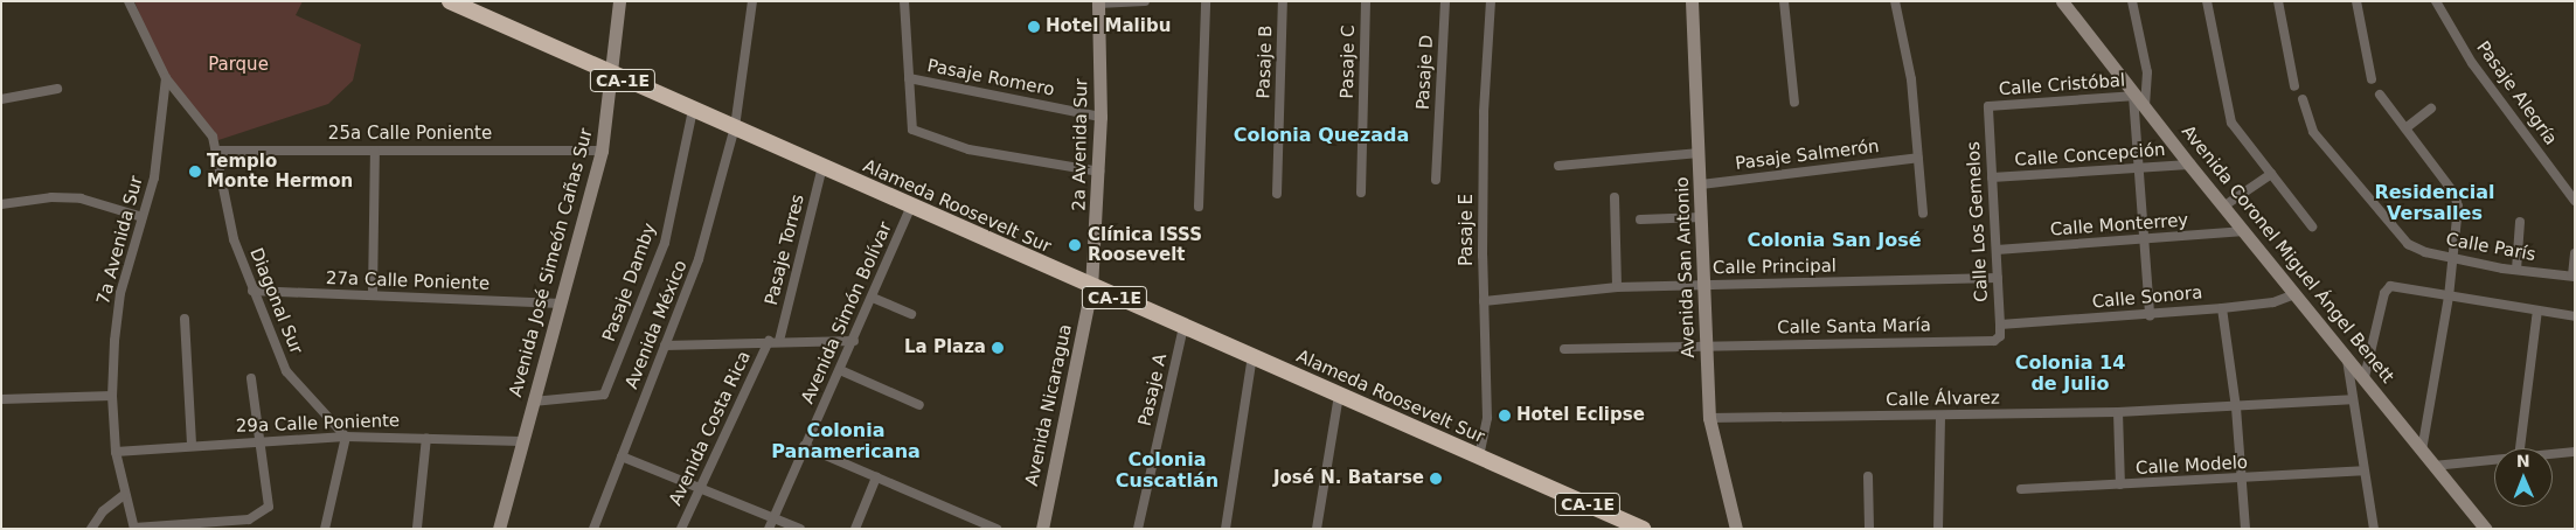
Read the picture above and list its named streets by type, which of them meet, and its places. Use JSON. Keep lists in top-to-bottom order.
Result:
{
  "streets": {
    "highway": ["CA-1E", "Alameda Roosevelt Sur"],
    "street": [
      "Pasaje B",
      "Pasaje C",
      "Pasaje D",
      "Pasaje Romero",
      "Calle Cristóbal",
      "Pasaje Alegría",
      "25a Calle Poniente",
      "2a Avenida Sur",
      "Pasaje Salmerón",
      "Calle Concepción",
      "Calle Los Gemelos",
      "Calle Monterrey",
      "Pasaje E",
      "7a Avenida Sur",
      "Calle París",
      "Pasaje Torres",
      "Avenida Coronel Miguel Ángel Benett",
      "Avenida José Simeón Cañas Sur",
      "Avenida San Antonio",
      "Calle Principal",
      "27a Calle Poniente",
      "Pasaje Damby",
      "Calle Sonora",
      "Diagonal Sur",
      "Avenida Simón Bolívar",
      "Avenida México",
      "Calle Santa María",
      "Pasaje A",
      "Calle Álvarez",
      "Avenida Nicaragua",
      "29a Calle Poniente",
      "Avenida Costa Rica",
      "Calle Modelo"
    ]
  },
  "crossings": [
    ["Pasaje Romero", "2a Avenida Sur"],
    ["Calle Cristóbal", "Calle Los Gemelos"],
    ["Calle Cristóbal", "Avenida Coronel Miguel Ángel Benett"],
    ["25a Calle Poniente", "Avenida José Simeón Cañas Sur"],
    ["25a Calle Poniente", "Diagonal Sur"],
    ["2a Avenida Sur", "Alameda Roosevelt Sur"],
    ["2a Avenida Sur", "Avenida Nicaragua"],
    ["Pasaje Salmerón", "Avenida San Antonio"],
    ["Calle Concepción", "Calle Los Gemelos"],
    ["Calle Concepción", "Avenida Coronel Miguel Ángel Benett"],
    ["Alameda Roosevelt Sur", "Pasaje E"],
    ["Alameda Roosevelt Sur", "Pasaje Torres"],
    ["Alameda Roosevelt Sur", "Avenida José Simeón Cañas Sur"],
    ["Alameda Roosevelt Sur", "Pasaje Damby"],
    ["Alameda Roosevelt Sur", "Avenida Simón Bolívar"],
    ["Alameda Roosevelt Sur", "Avenida México"],
    ["Alameda Roosevelt Sur", "Pasaje A"],
    ["Alameda Roosevelt Sur", "Avenida Nicaragua"],
    ["Calle Los Gemelos", "Calle Monterrey"],
    ["Calle Los Gemelos", "Calle Principal"],
    ["Calle Los Gemelos", "Calle Sonora"],
    ["Calle Los Gemelos", "Calle Santa María"],
    ["Calle Monterrey", "Avenida Coronel Miguel Ángel Benett"],
    ["Pasaje E", "Calle Principal"],
    ["7a Avenida Sur", "Diagonal Sur"],
    ["7a Avenida Sur", "29a Calle Poniente"],
    ["Avenida Coronel Miguel Ángel Benett", "Calle Sonora"],
    ["Avenida José Simeón Cañas Sur", "27a Calle Poniente"],
    ["Avenida José Simeón Cañas Sur", "Pasaje Damby"],
    ["Avenida José Simeón Cañas Sur", "29a Calle Poniente"],
    ["Avenida San Antonio", "Calle Principal"],
    ["Avenida San Antonio", "Calle Santa María"],
    ["Avenida San Antonio", "Calle Álvarez"],
    ["27a Calle Poniente", "Diagonal Sur"],
    ["Diagonal Sur", "29a Calle Poniente"]
  ],
  "districts": [
    "Colonia Quezada",
    "Residencial Versalles",
    "Colonia San José",
    "Colonia 14 de Julio",
    "Colonia Panamericana",
    "Colonia Cuscatlán"
  ],
  "parks": ["Parque"],
  "places": [
    "Hotel Malibu",
    "Templo Monte Hermon",
    "Clínica ISSS Roosevelt",
    "La Plaza",
    "Hotel Eclipse",
    "José N. Batarse"
  ],
  "north": "top"
}
